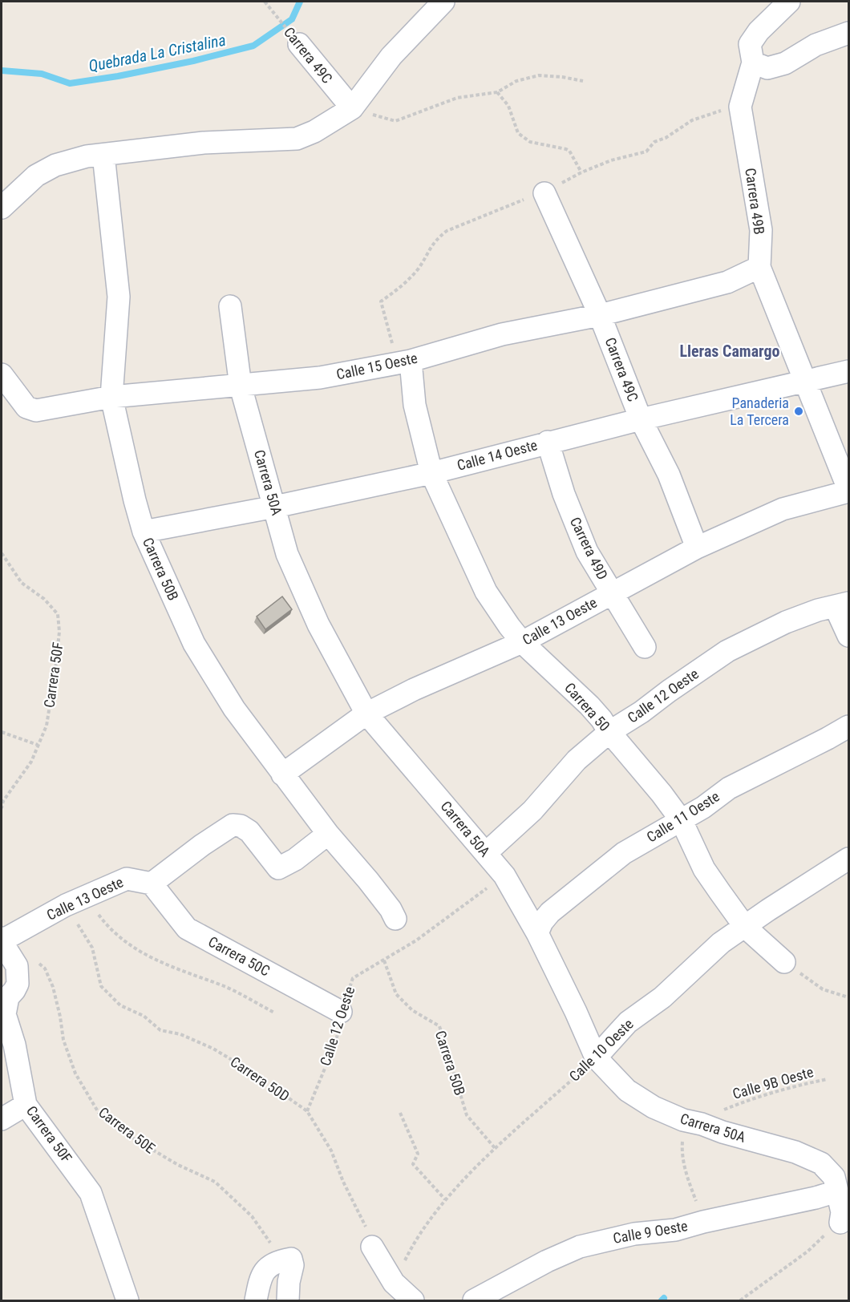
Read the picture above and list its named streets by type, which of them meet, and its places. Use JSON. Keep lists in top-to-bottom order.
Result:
{
  "streets": {
    "street": [
      "Carrera 49C",
      "Carrera 49B",
      "Calle 15 Oeste",
      "Calle 14 Oeste",
      "Carrera 50A",
      "Carrera 49D",
      "Carrera 50B",
      "Calle 13 Oeste",
      "Carrera 50F",
      "Calle 12 Oeste",
      "Carrera 50",
      "Calle 11 Oeste",
      "Carrera 50C",
      "Calle 10 Oeste",
      "Calle 9 Oeste"
    ],
    "path": ["Carrera 50D", "Calle 9B Oeste", "Carrera 50E"]
  },
  "crossings": [
    ["Carrera 49C", "Calle 15 Oeste"],
    ["Carrera 49C", "Calle 14 Oeste"],
    ["Carrera 49C", "Calle 13 Oeste"],
    ["Carrera 49B", "Calle 15 Oeste"],
    ["Carrera 49B", "Calle 14 Oeste"],
    ["Carrera 49B", "Calle 13 Oeste"],
    ["Calle 15 Oeste", "Carrera 50A"],
    ["Calle 15 Oeste", "Carrera 50B"],
    ["Calle 15 Oeste", "Carrera 50"],
    ["Calle 14 Oeste", "Carrera 50A"],
    ["Calle 14 Oeste", "Carrera 49D"],
    ["Calle 14 Oeste", "Carrera 50B"],
    ["Calle 14 Oeste", "Carrera 50"],
    ["Carrera 50A", "Calle 13 Oeste"],
    ["Carrera 50A", "Calle 12 Oeste"],
    ["Carrera 50A", "Calle 11 Oeste"],
    ["Carrera 50A", "Calle 10 Oeste"],
    ["Carrera 50A", "Calle 9B Oeste"],
    ["Carrera 50A", "Calle 9 Oeste"],
    ["Carrera 49D", "Calle 13 Oeste"],
    ["Carrera 50B", "Calle 13 Oeste"],
    ["Carrera 50B", "Calle 12 Oeste"],
    ["Carrera 50B", "Calle 10 Oeste"],
    ["Calle 13 Oeste", "Carrera 50F"],
    ["Calle 13 Oeste", "Carrera 50"],
    ["Calle 13 Oeste", "Carrera 50C"],
    ["Calle 13 Oeste", "Carrera 50D"],
    ["Calle 13 Oeste", "Carrera 50E"],
    ["Carrera 50F", "Carrera 50E"],
    ["Calle 12 Oeste", "Carrera 50"],
    ["Calle 12 Oeste", "Carrera 50C"],
    ["Calle 12 Oeste", "Carrera 50D"],
    ["Carrera 50", "Calle 11 Oeste"],
    ["Carrera 50", "Calle 10 Oeste"]
  ],
  "districts": ["Lleras Camargo"],
  "water": ["Quebrada La Cristalina"],
  "places": ["Panaderia La Tercera"]
}
